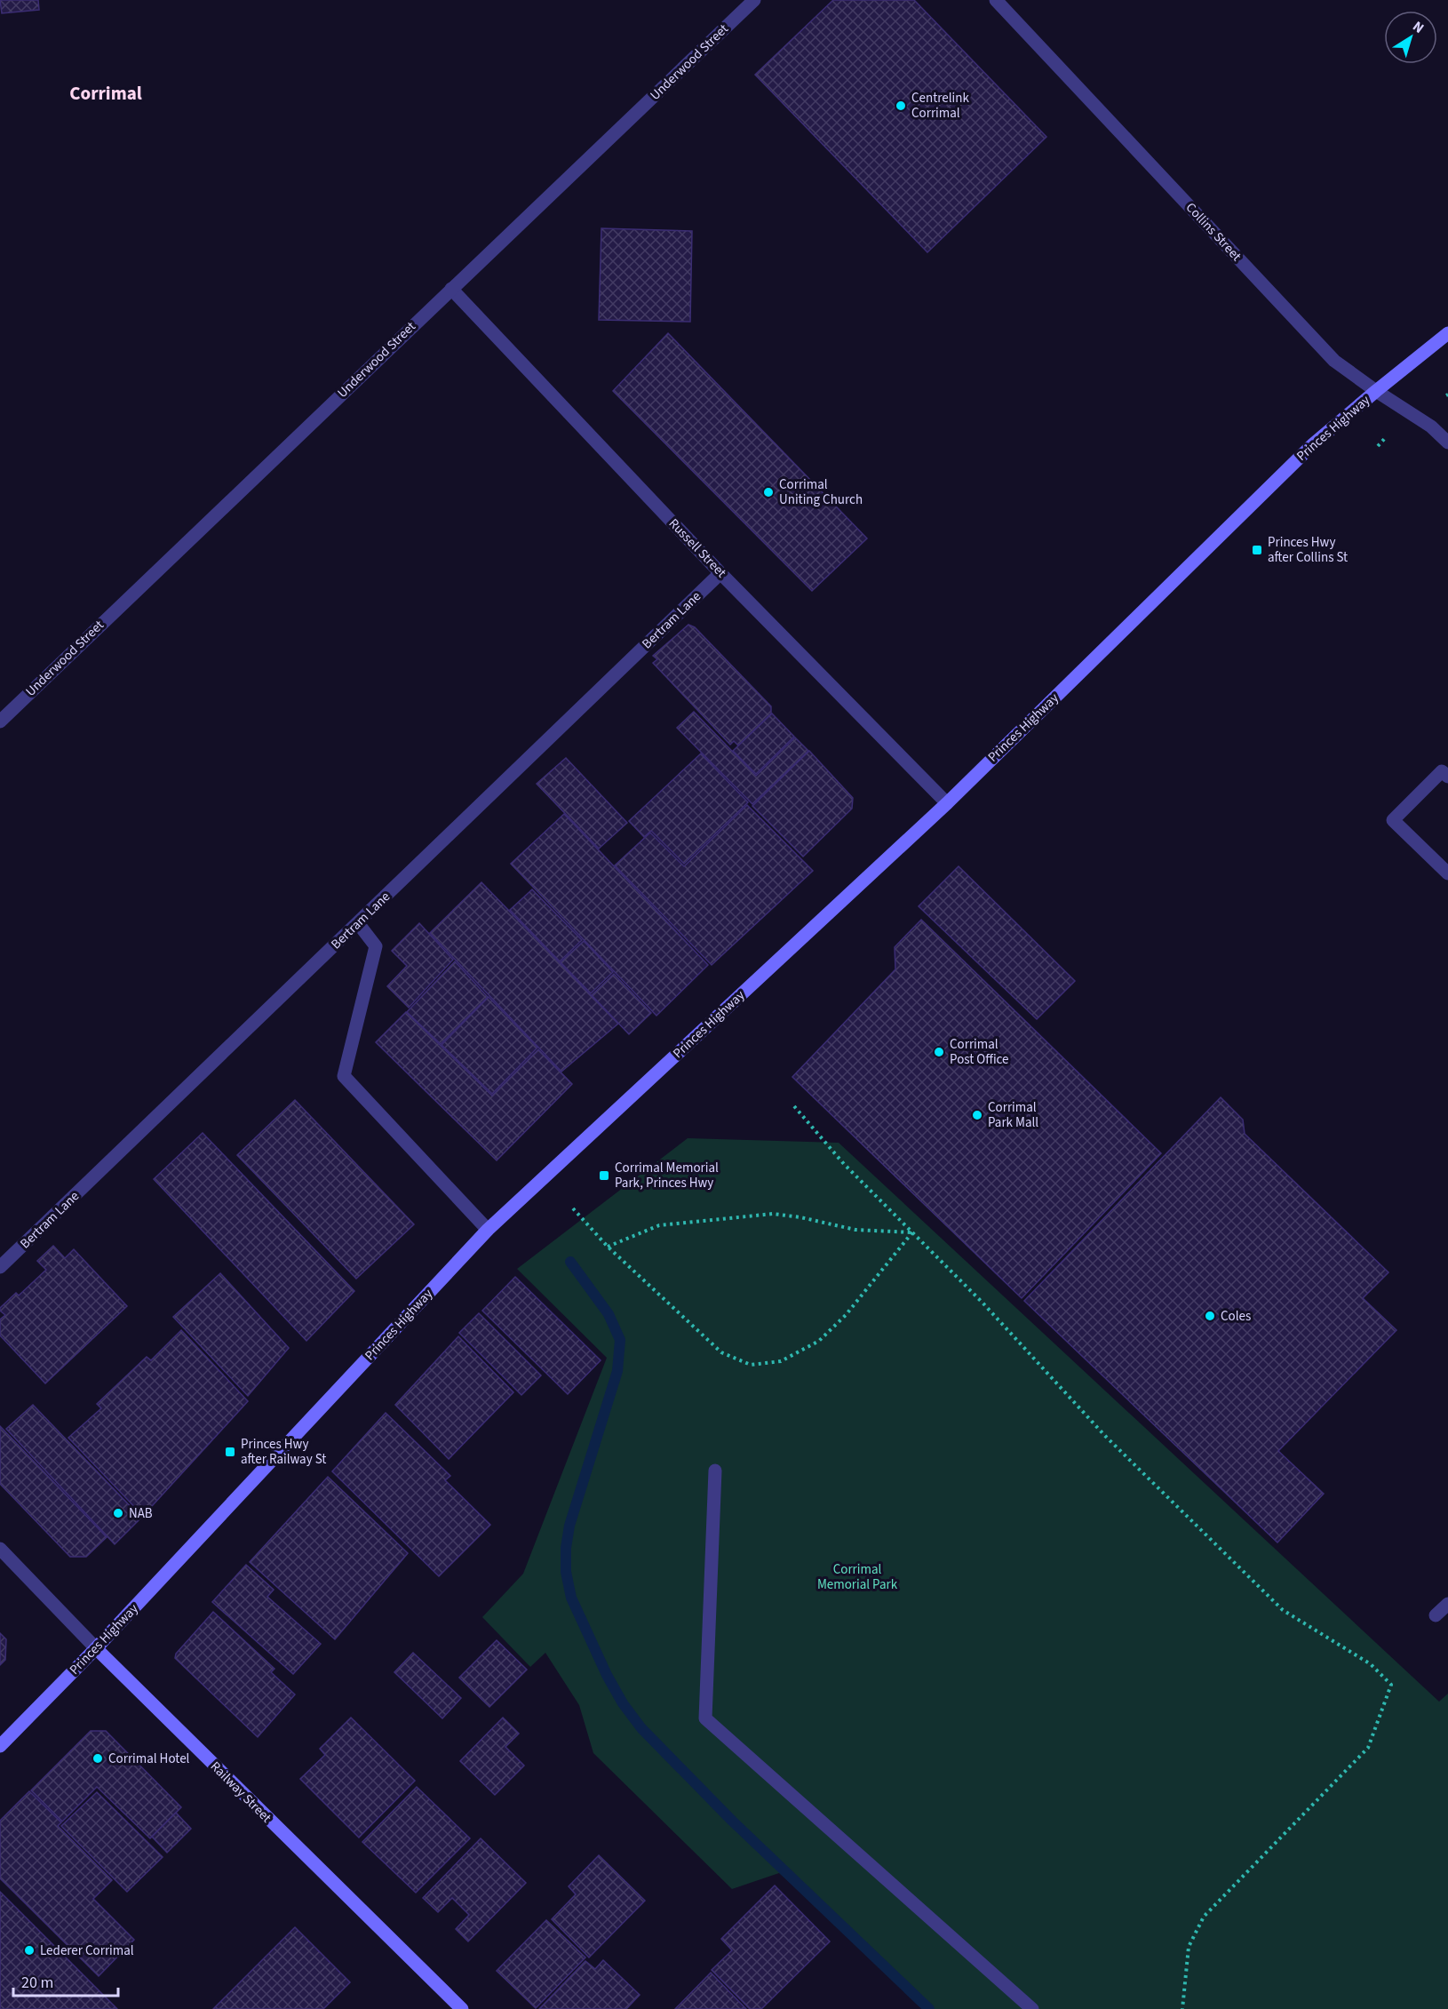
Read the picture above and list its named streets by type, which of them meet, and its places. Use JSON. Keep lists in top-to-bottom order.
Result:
{
  "streets": {
    "main road": ["Princes Highway", "Railway Street"],
    "street": [
      "Underwood Street",
      "Collins Street",
      "Russell Street",
      "Bertram Lane"
    ]
  },
  "crossings": [
    ["Underwood Street", "Russell Street"],
    ["Collins Street", "Princes Highway"],
    ["Princes Highway", "Russell Street"],
    ["Princes Highway", "Railway Street"],
    ["Russell Street", "Bertram Lane"]
  ],
  "districts": ["Corrimal"],
  "parks": ["Corrimal Memorial Park"],
  "places": {
    "other": [
      "Centrelink Corrimal",
      "Corrimal Uniting Church",
      "Corrimal Post Office",
      "Corrimal Park Mall",
      "Coles",
      "NAB",
      "Corrimal Hotel",
      "Lederer Corrimal"
    ],
    "transit": ["Princes Hwy after Collins St", "Corrimal Memorial Park, Princes Hwy", "Princes Hwy after Railway St"]
  },
  "scale_bar": "20 m",
  "north": "top right"
}
